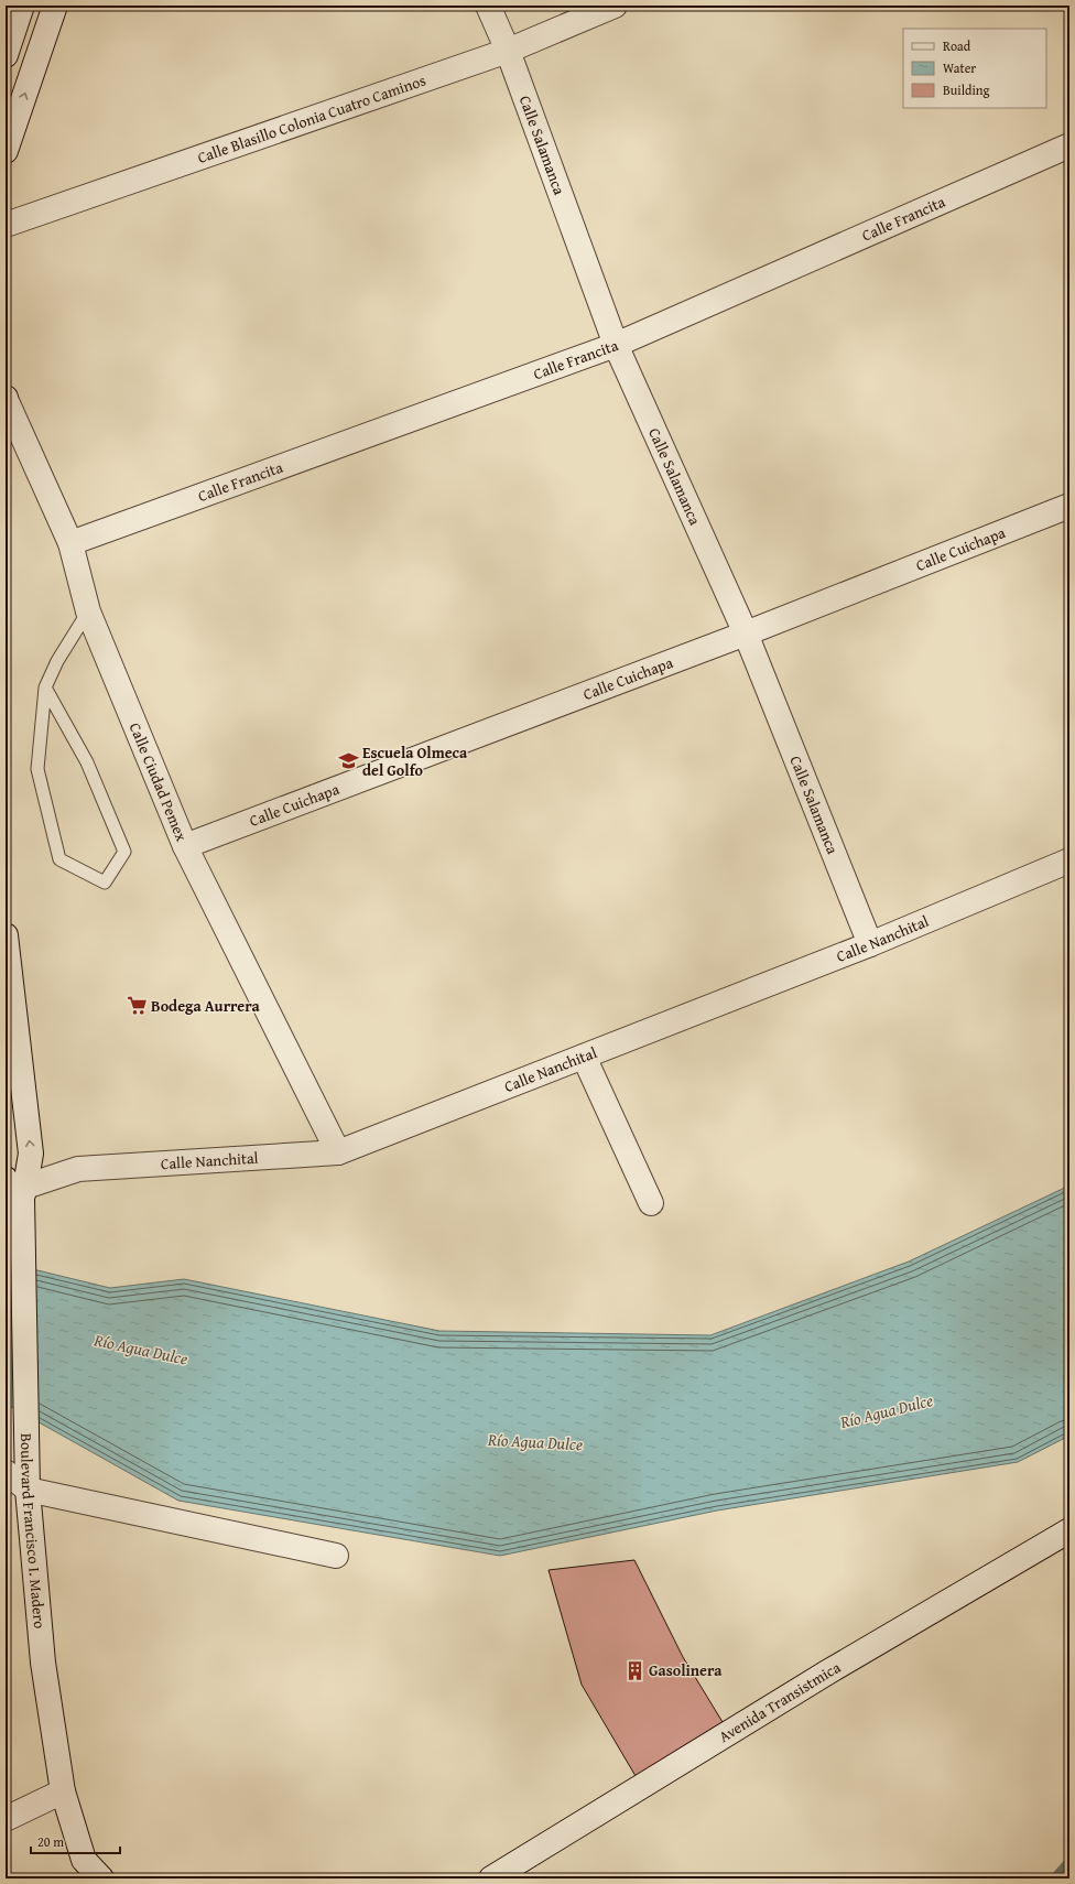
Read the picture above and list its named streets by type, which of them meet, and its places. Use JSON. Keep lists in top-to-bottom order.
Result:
{
  "streets": {
    "street": [
      "Calle Blasillo Colonia Cuatro Caminos",
      "Calle Salamanca",
      "Calle Francita",
      "Calle Cuichapa",
      "Calle Ciudad Pemex",
      "Calle Nanchital",
      "Boulevard Francisco I. Madero",
      "Avenida Transistmica"
    ]
  },
  "crossings": [
    ["Calle Blasillo Colonia Cuatro Caminos", "Calle Salamanca"],
    ["Calle Salamanca", "Calle Francita"],
    ["Calle Salamanca", "Calle Cuichapa"],
    ["Calle Salamanca", "Calle Nanchital"],
    ["Calle Francita", "Calle Ciudad Pemex"],
    ["Calle Cuichapa", "Calle Ciudad Pemex"],
    ["Calle Ciudad Pemex", "Calle Nanchital"],
    ["Calle Nanchital", "Boulevard Francisco I. Madero"]
  ],
  "water": ["Río Agua Dulce"],
  "places": {
    "school or university": ["Escuela Olmeca del Golfo"],
    "supermarket": ["Bodega Aurrera"],
    "building": ["Gasolinera"]
  },
  "legend": ["Road", "Water", "Building"],
  "scale_bar": "20 m"
}
